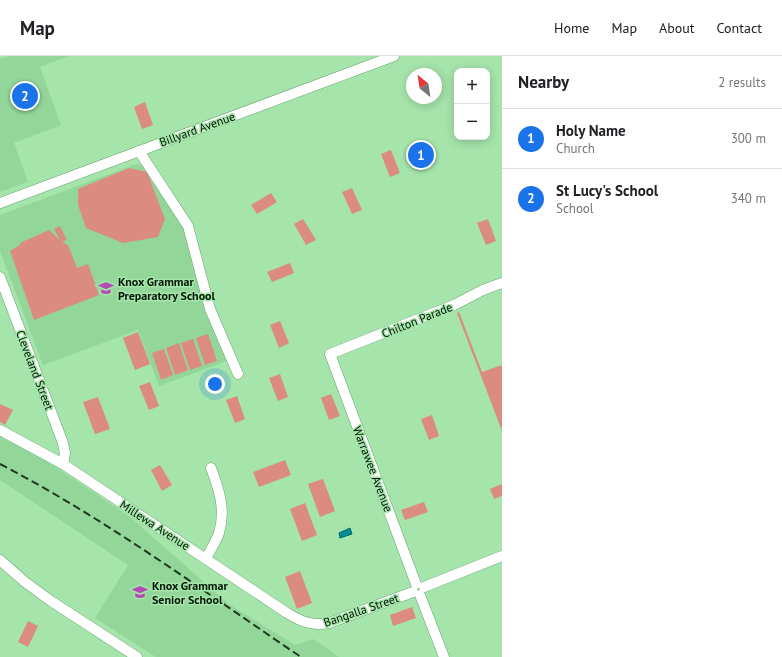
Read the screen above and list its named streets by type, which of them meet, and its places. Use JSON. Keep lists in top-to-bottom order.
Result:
{
  "streets": {
    "street": [
      "Billyard Avenue",
      "Chilton Parade",
      "Cleveland Street",
      "Warrawee Avenue",
      "Millewa Avenue",
      "Bangalla Street"
    ]
  },
  "crossings": [
    ["Chilton Parade", "Warrawee Avenue"],
    ["Cleveland Street", "Millewa Avenue"],
    ["Warrawee Avenue", "Bangalla Street"],
    ["Millewa Avenue", "Bangalla Street"]
  ],
  "places": {
    "school or university": ["Knox Grammar Preparatory School", "Knox Grammar Senior School"]
  },
  "north": "top left",
  "page": {
    "header": "Map",
    "nav": [
      "Home",
      "Map",
      "About",
      "Contact"
    ],
    "heading": ["Nearby", "2 results"],
    "map_buttons": ["+", "−"],
    "pins": ["2", "1"],
    "list": [
      {
        "mark": "1",
        "name": "Holy Name",
        "note": "Church",
        "value": "300 m"
      },
      {
        "mark": "2",
        "name": "St Lucy's School",
        "note": "School",
        "value": "340 m"
      }
    ]
  }
}
